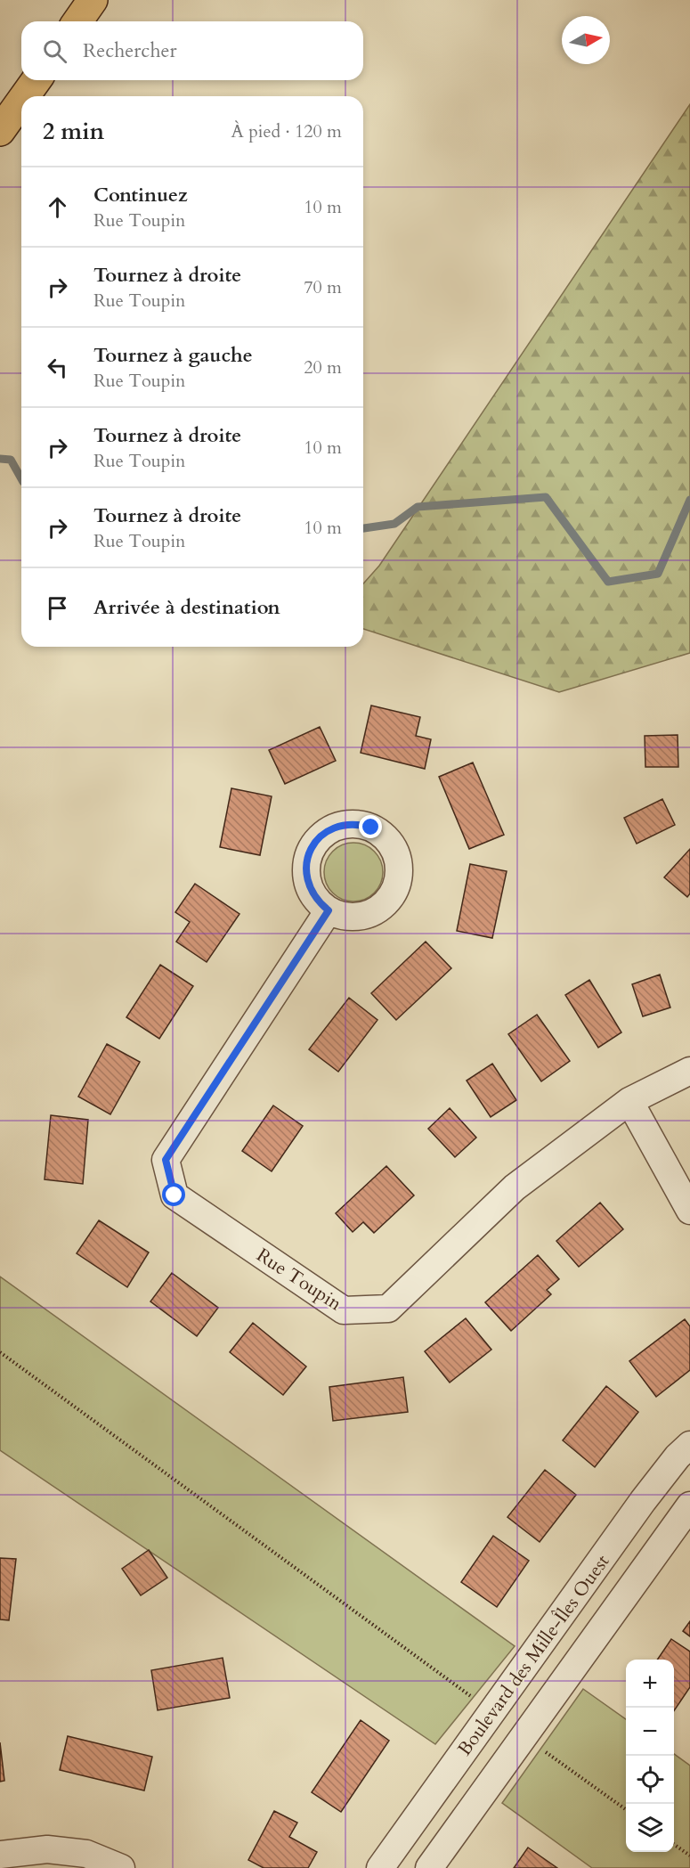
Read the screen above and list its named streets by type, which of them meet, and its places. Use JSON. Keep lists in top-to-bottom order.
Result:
{
  "streets": {
    "street": ["Rue Toupin", "Boulevard des Mille-Îles Ouest"]
  },
  "north": "right",
  "page": {
    "search": "Rechercher",
    "heading": ["2 min", "À pied · 120 m"],
    "list": [
      ["Continuez", "Rue Toupin", "10 m"],
      ["Tournez à droite", "Rue Toupin", "70 m"],
      ["Tournez à gauche", "Rue Toupin", "20 m"],
      ["Tournez à droite", "Rue Toupin", "10 m"],
      ["Tournez à droite", "Rue Toupin", "10 m"],
      "Arrivée à destination"
    ],
    "map_buttons": ["+", "−"]
  }
}
